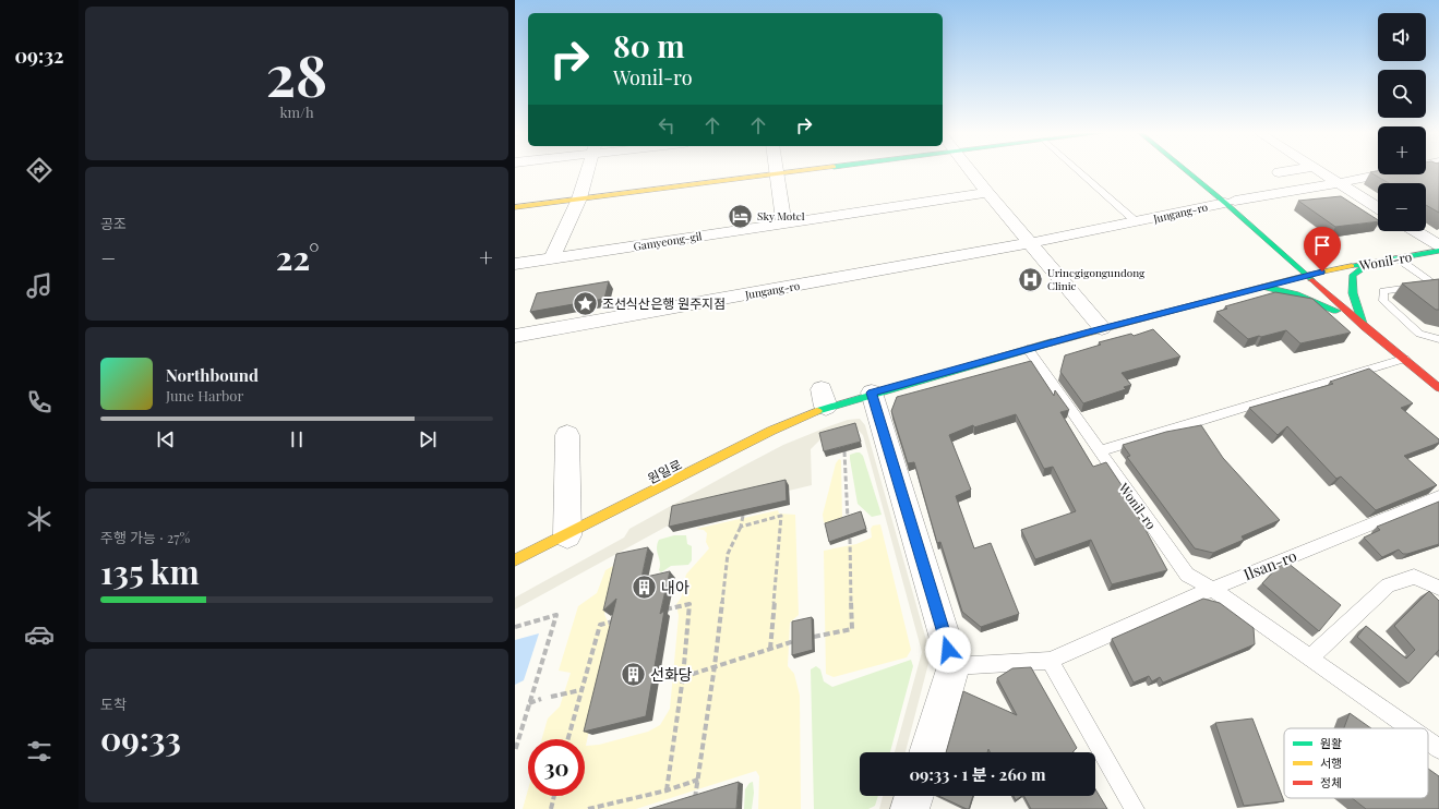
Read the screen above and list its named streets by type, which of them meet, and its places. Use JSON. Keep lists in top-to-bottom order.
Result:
{
  "streets": {
    "main road": ["Wonil-ro", "원일로"],
    "street": ["Jungang-ro", "Gamyeong-gil"],
    "lane": ["Ilsan-ro"]
  },
  "crossings": [
    ["Wonil-ro", "원일로"],
    ["Wonil-ro", "Ilsan-ro"]
  ],
  "places": {
    "hotel": ["Sky Motel"],
    "hospital": ["Urinegigongundong Clinic"],
    "place": ["조선식산은행 원주지점"],
    "building": ["내아", "선화당"]
  },
  "legend": ["원활", "서행", "정체"],
  "page": {
    "tabs": "09:32",
    "tile": [
      ["28", "km/h"],
      "공조",
      ["주행 가능 · 27%", "135 km"],
      ["도착", "09:33"]
    ],
    "map_buttons": ["+", "−"],
    "turn": ["80 m", "Wonil-ro"],
    "heat": ["−", "22°", "+"],
    "song": ["Northbound", "June Harbor"],
    "limit": "30",
    "trip": "09:33 · 1 분 · 260 m"
  }
}
